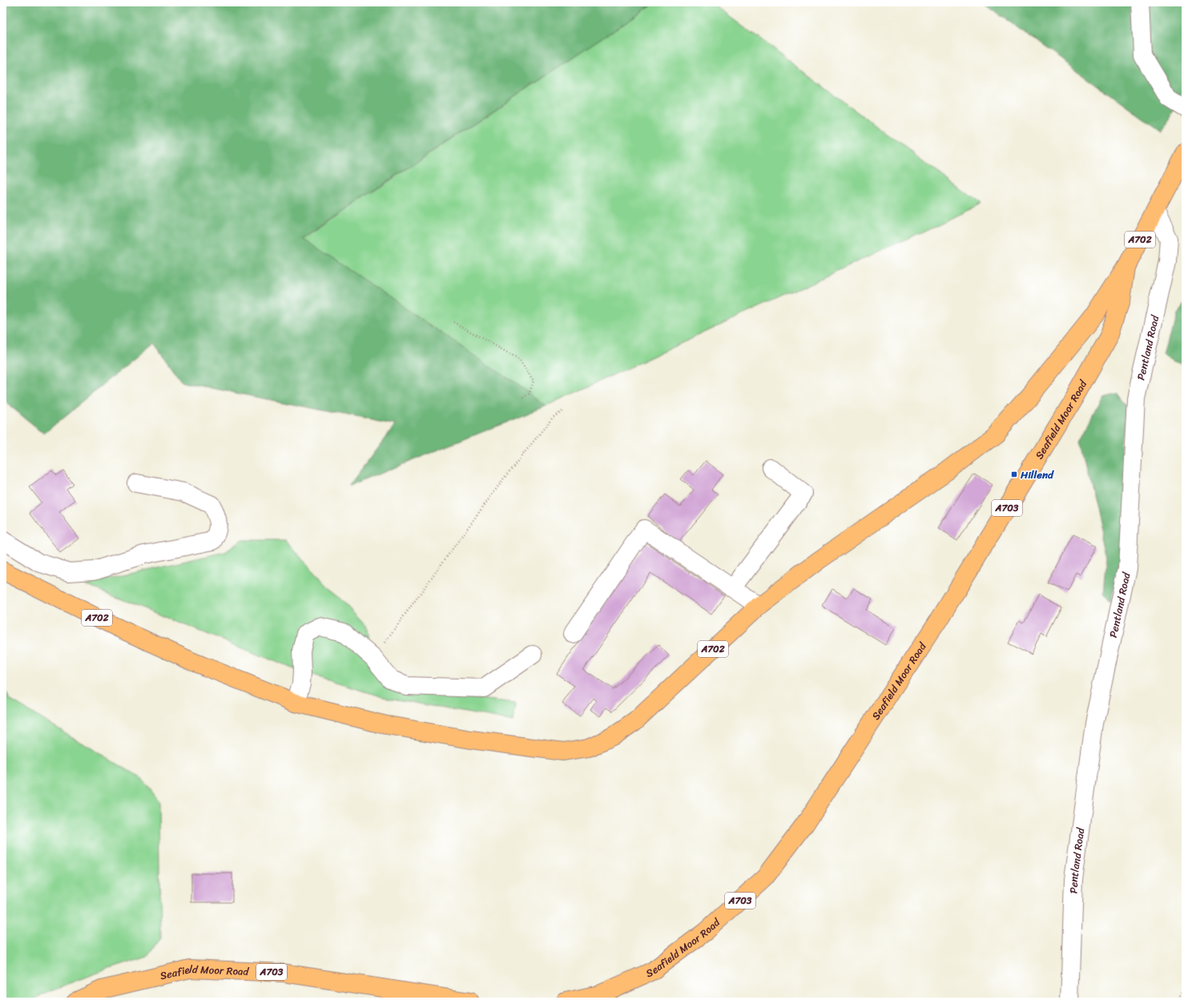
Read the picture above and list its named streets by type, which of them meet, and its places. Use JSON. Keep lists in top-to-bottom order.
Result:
{
  "streets": {
    "main road": ["A702", "Seafield Moor Road", "A703"],
    "street": ["Pentland Road"]
  },
  "crossings": [
    ["A702", "Pentland Road"],
    ["A702", "Seafield Moor Road"]
  ],
  "places": {
    "transit": ["Hillend"]
  }
}
